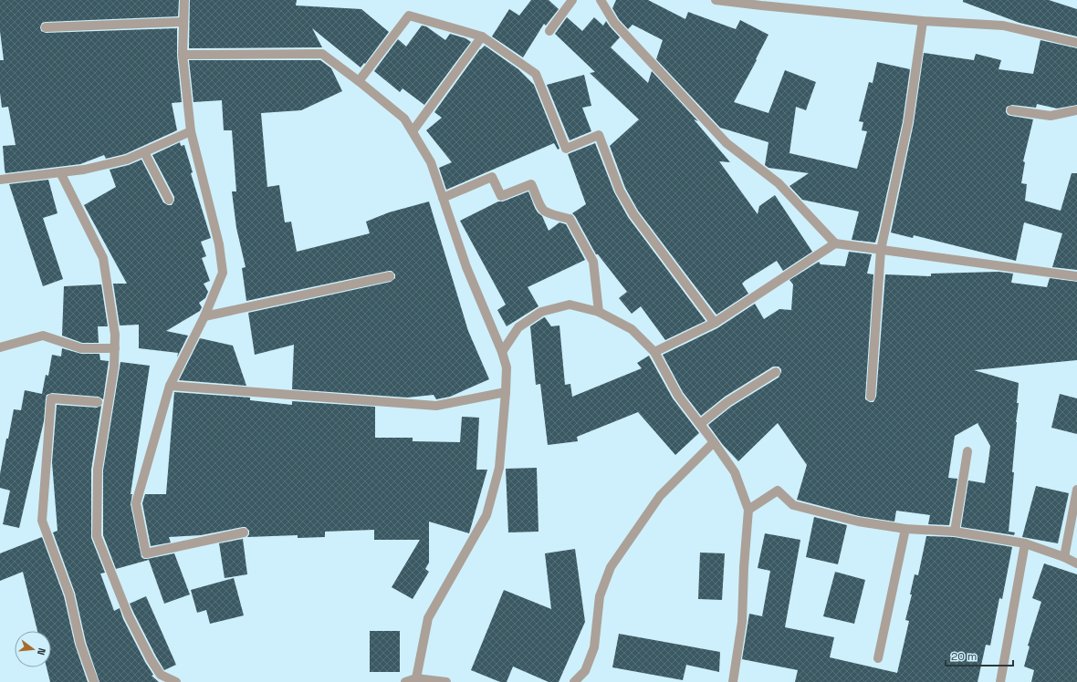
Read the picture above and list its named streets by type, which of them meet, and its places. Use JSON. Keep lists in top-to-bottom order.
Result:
{
  "scale_bar": "20 m",
  "north": "right"
}
